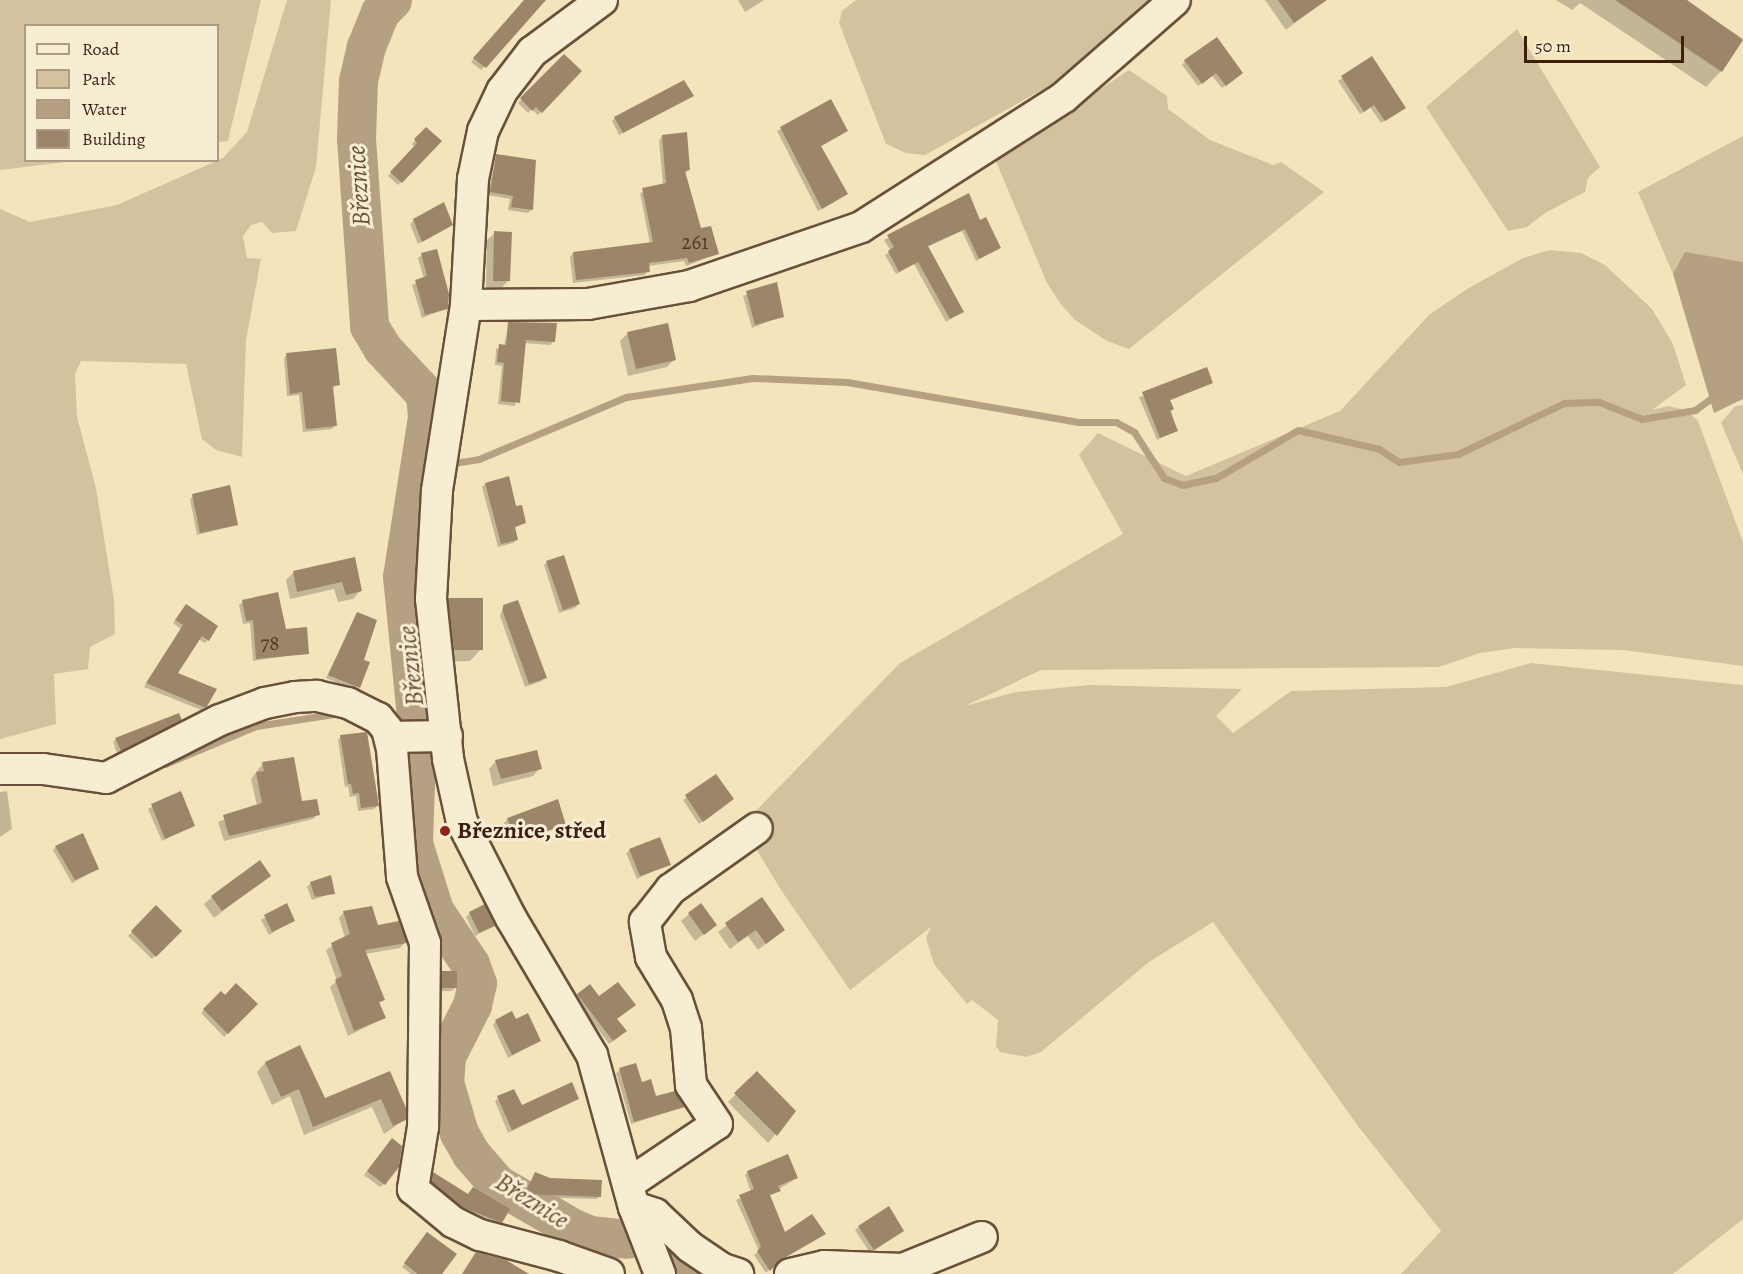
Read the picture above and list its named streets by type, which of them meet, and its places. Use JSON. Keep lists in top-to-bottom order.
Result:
{
  "water": ["Březnice"],
  "places": ["Březnice, střed"],
  "house_numbers": ["261", "78"],
  "legend": [
    "Road",
    "Park",
    "Water",
    "Building"
  ],
  "scale_bar": "50 m"
}
